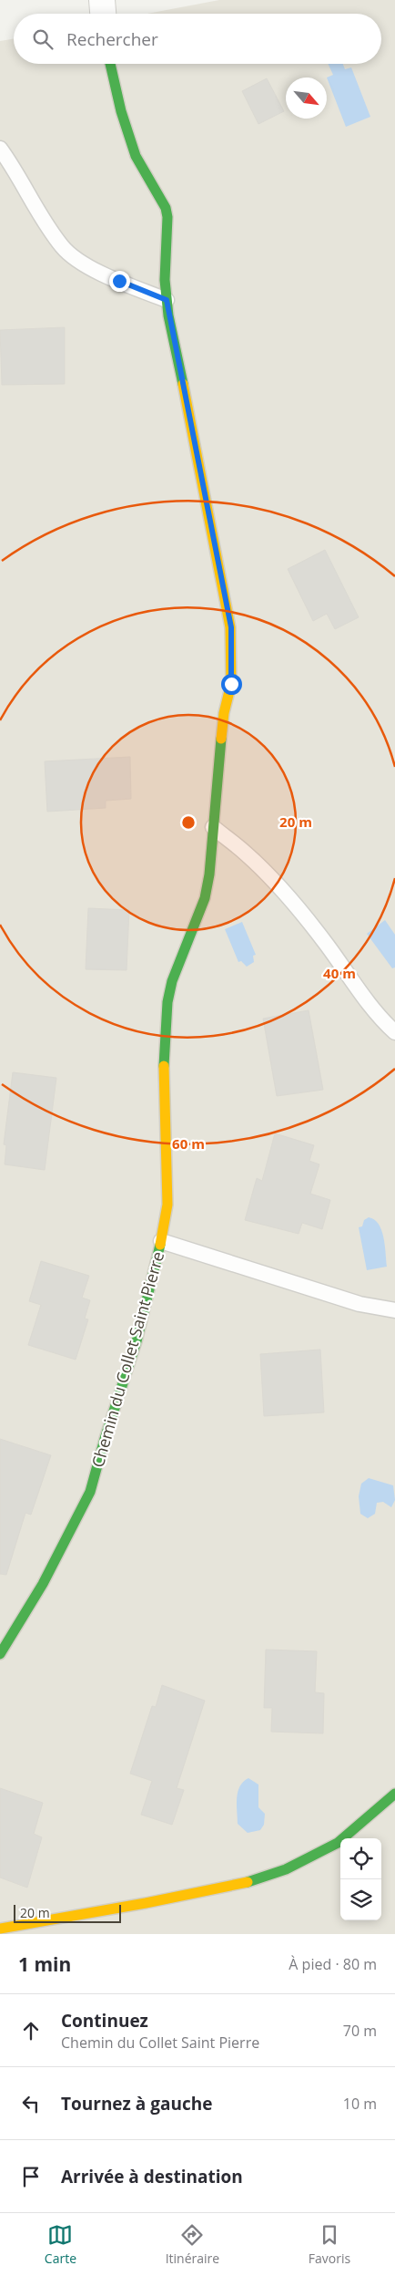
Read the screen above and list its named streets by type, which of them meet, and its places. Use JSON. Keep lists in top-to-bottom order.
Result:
{
  "streets": {
    "street": ["Chemin du Collet Saint Pierre"]
  },
  "scale_bar": "20 m",
  "north": "bottom right",
  "page": {
    "search": "Rechercher",
    "scale": "20 m",
    "heading": ["1 min", "À pied · 80 m"],
    "list": [
      ["Continuez", "Chemin du Collet Saint Pierre", "70 m"],
      ["Tournez à gauche", "10 m"],
      "Arrivée à destination"
    ],
    "nav": ["Carte", "Itinéraire", "Favoris"]
  },
  "rings": ["20 m", "40 m", "60 m"]
}
